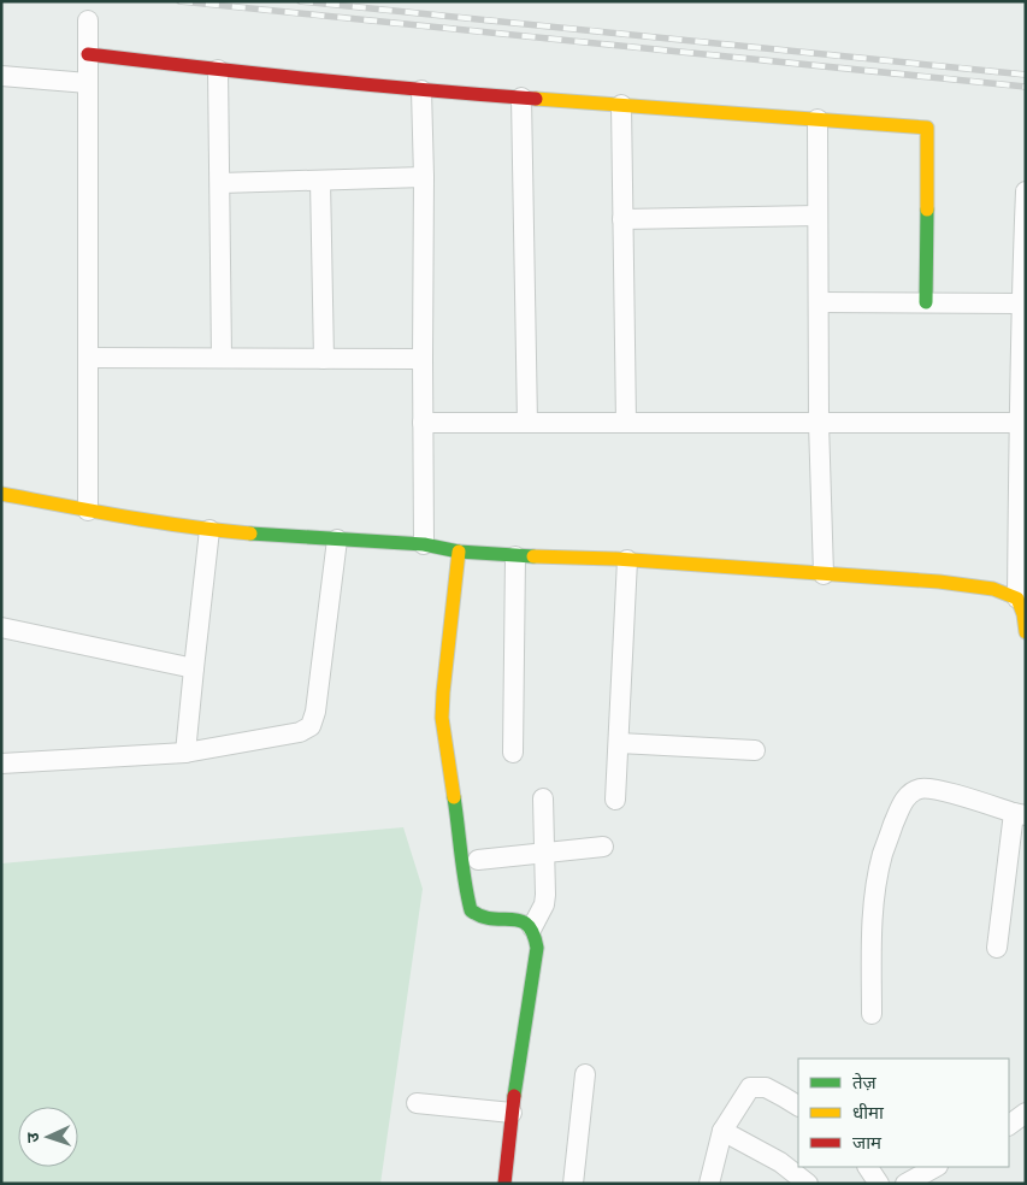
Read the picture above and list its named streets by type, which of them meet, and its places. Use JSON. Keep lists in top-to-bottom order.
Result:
{
  "legend": ["तेज़", "धीमा", "जाम"],
  "north": "left"
}
